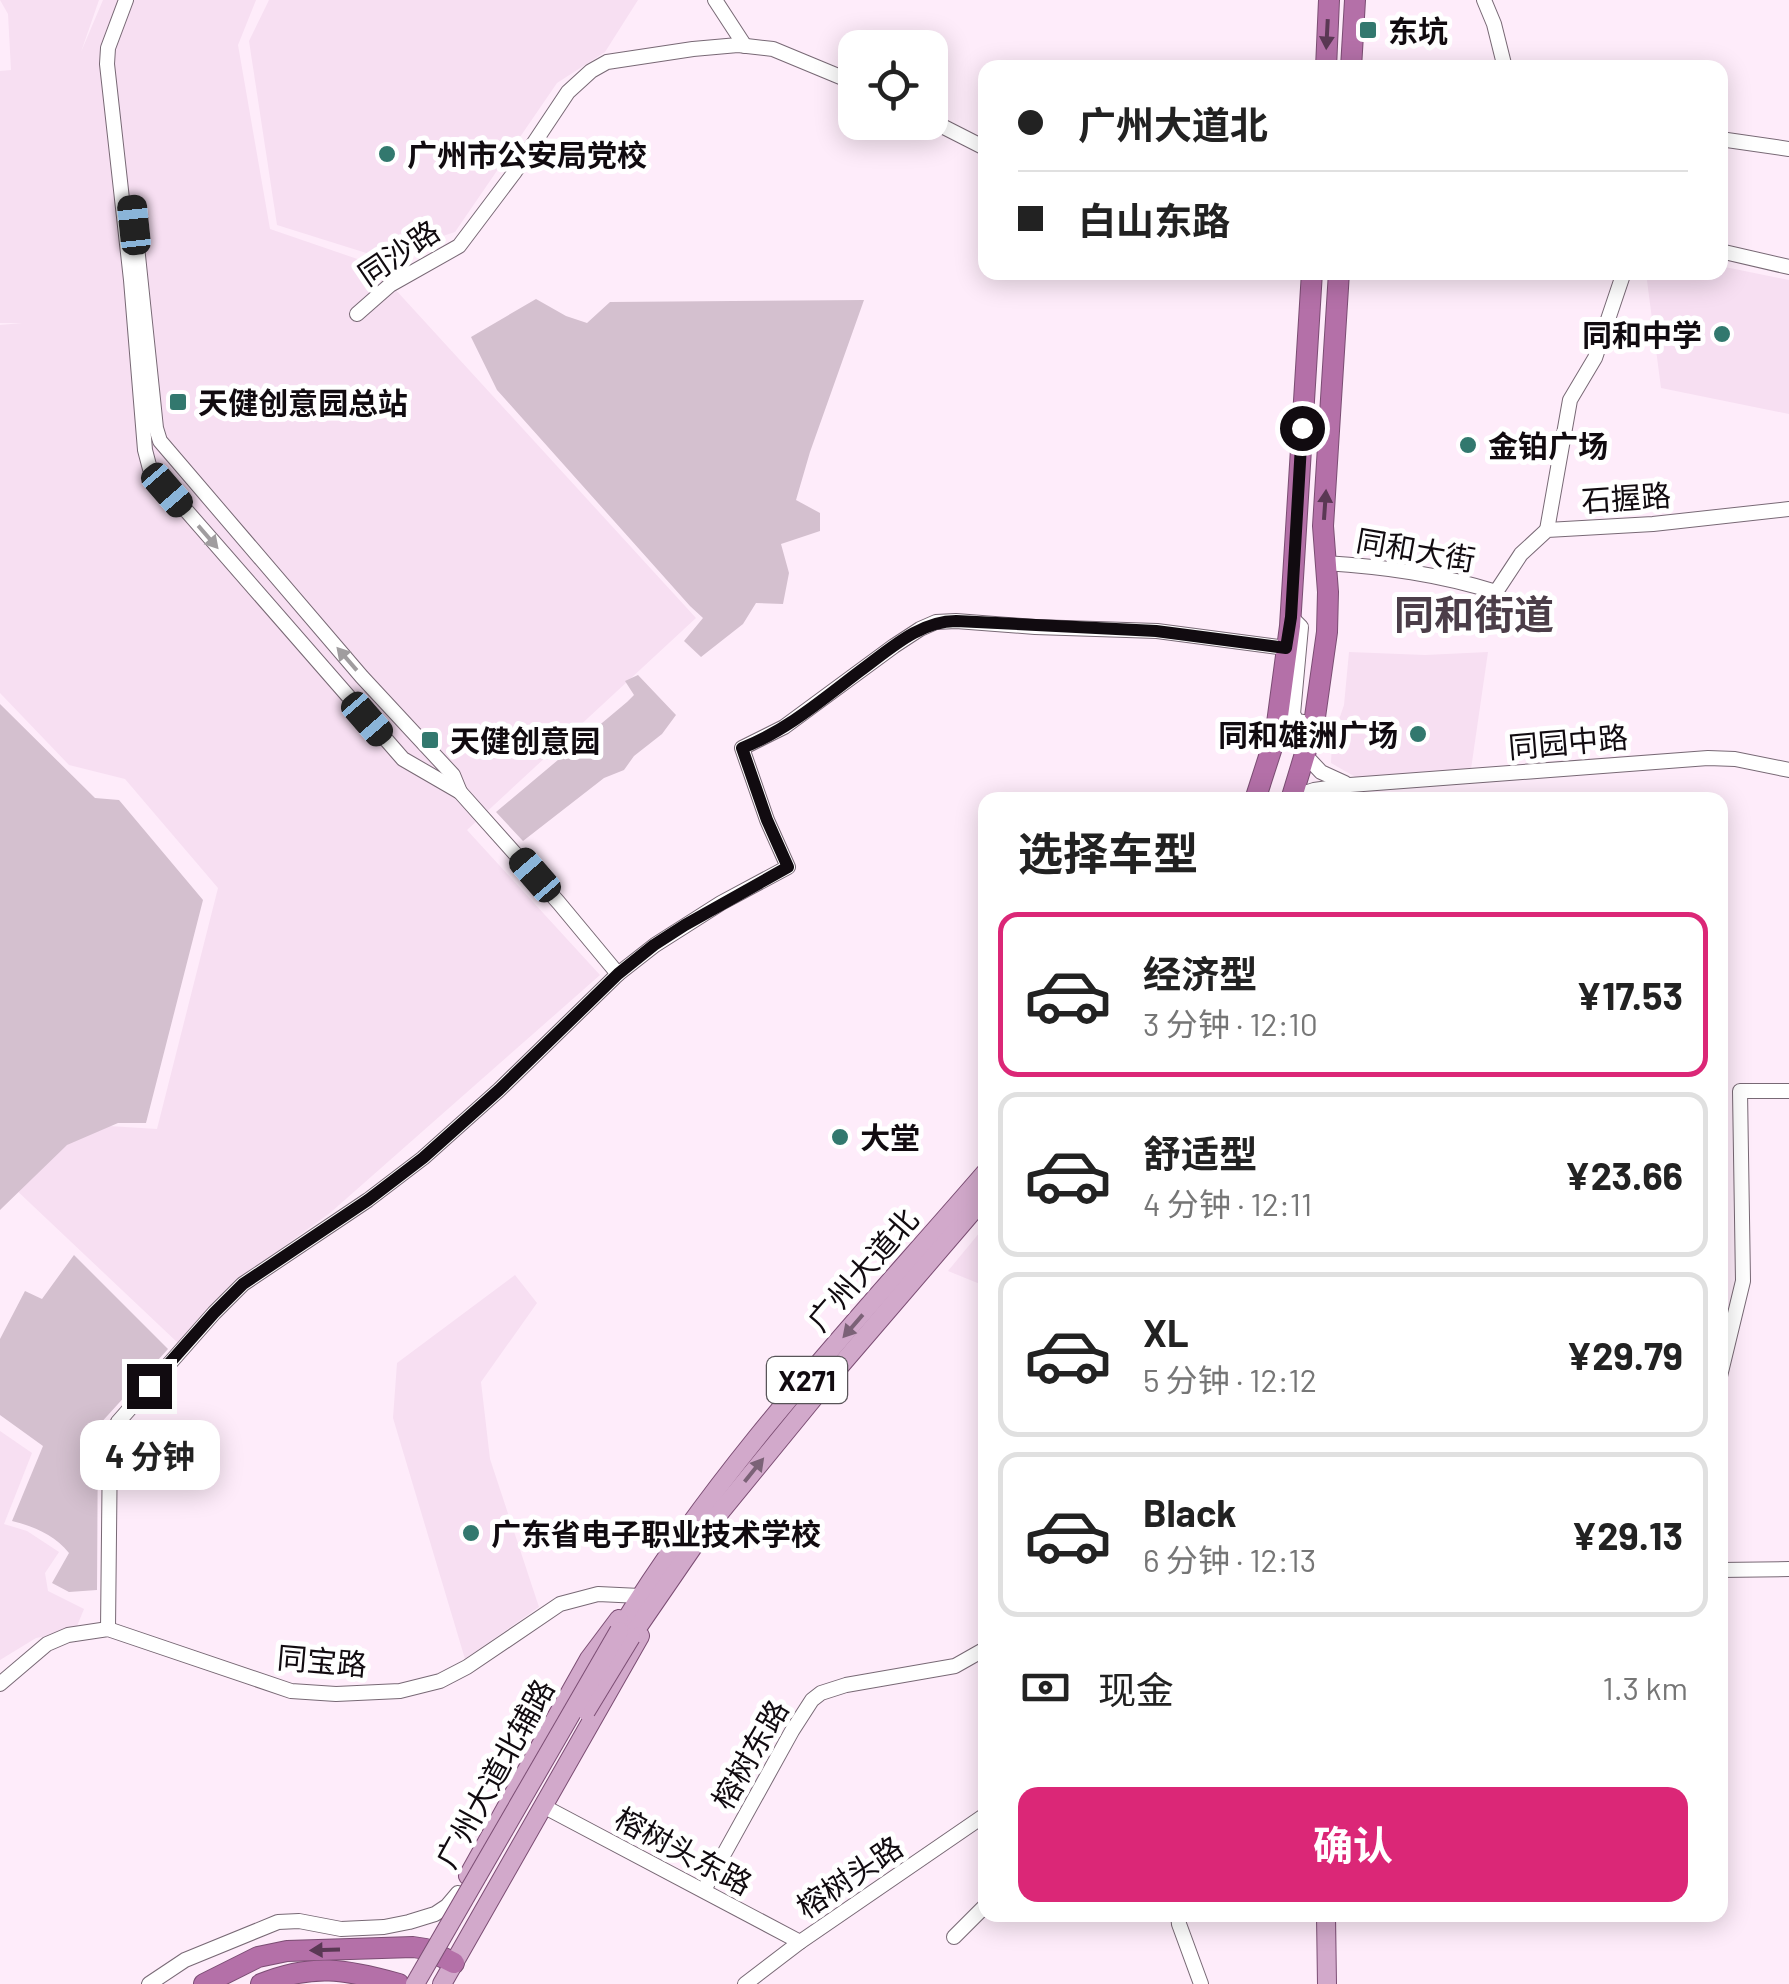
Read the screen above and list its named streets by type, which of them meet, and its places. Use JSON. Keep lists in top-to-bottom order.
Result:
{
  "streets": {
    "main road": ["广州大道北", "X271", "广州大道北辅路"],
    "street": [
      "同沙路",
      "石握路",
      "同和大街",
      "同园中路",
      "同宝路",
      "榕树东路",
      "榕树头东路",
      "榕树头路"
    ]
  },
  "crossings": [
    ["石握路", "同和大街"],
    ["广州大道北", "同宝路"],
    ["广州大道北", "广州大道北辅路"],
    ["同宝路", "广州大道北辅路"],
    ["榕树东路", "榕树头东路"],
    ["广州大道北辅路", "榕树头东路"],
    ["榕树头东路", "榕树头路"]
  ],
  "districts": ["同和街道"],
  "places": {
    "transit": ["东坑", "天健创意园总站", "天健创意园"],
    "other": [
      "广州市公安局党校",
      "同和中学",
      "金铂广场",
      "同和雄洲广场",
      "大堂",
      "广东省电子职业技术学校"
    ]
  },
  "page": {
    "banner": ["广州大道北", "白山东路"],
    "heading": "选择车型",
    "list": [
      {
        "name": "经济型",
        "note": "3 分钟 · 12:10",
        "value": "¥17.53"
      },
      {
        "name": "舒适型",
        "note": "4 分钟 · 12:11",
        "value": "¥23.66"
      },
      {
        "name": "XL",
        "note": "5 分钟 · 12:12",
        "value": "¥29.79"
      },
      {
        "name": "Black",
        "note": "6 分钟 · 12:13",
        "value": "¥29.13"
      }
    ],
    "bubble": "4 分钟",
    "pay": ["现金", "1.3 km"],
    "buttons": "确认"
  }
}
